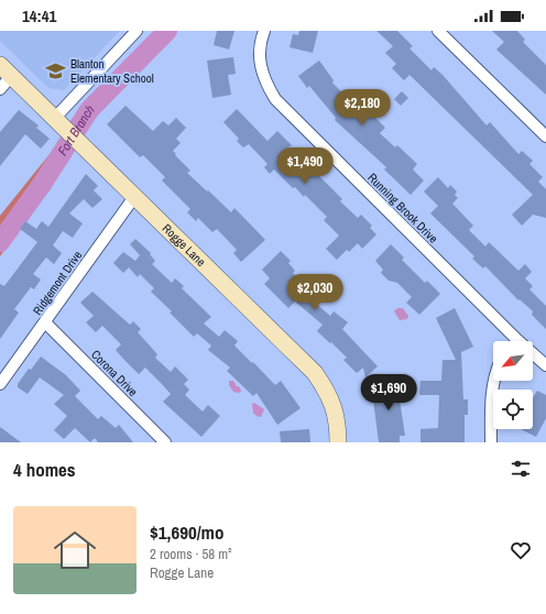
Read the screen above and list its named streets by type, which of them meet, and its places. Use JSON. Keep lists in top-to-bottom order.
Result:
{
  "streets": {
    "street": [
      "Running Brook Drive",
      "Rogge Lane",
      "Ridgemont Drive",
      "Corona Drive"
    ]
  },
  "crossings": [
    ["Rogge Lane", "Ridgemont Drive"],
    ["Ridgemont Drive", "Corona Drive"]
  ],
  "water": ["Fort Branch"],
  "places": {
    "school or university": ["Blanton Elementary School"]
  },
  "north": "bottom left",
  "page": {
    "status": "14:41",
    "price": [
      "$2,180",
      "$1,490",
      "$2,030",
      "$1,690"
    ],
    "heading": "4 homes",
    "list": [
      {
        "name": "$1,690/mo",
        "note": "2 rooms · 58 m² · Rogge Lane"
      }
    ]
  }
}
